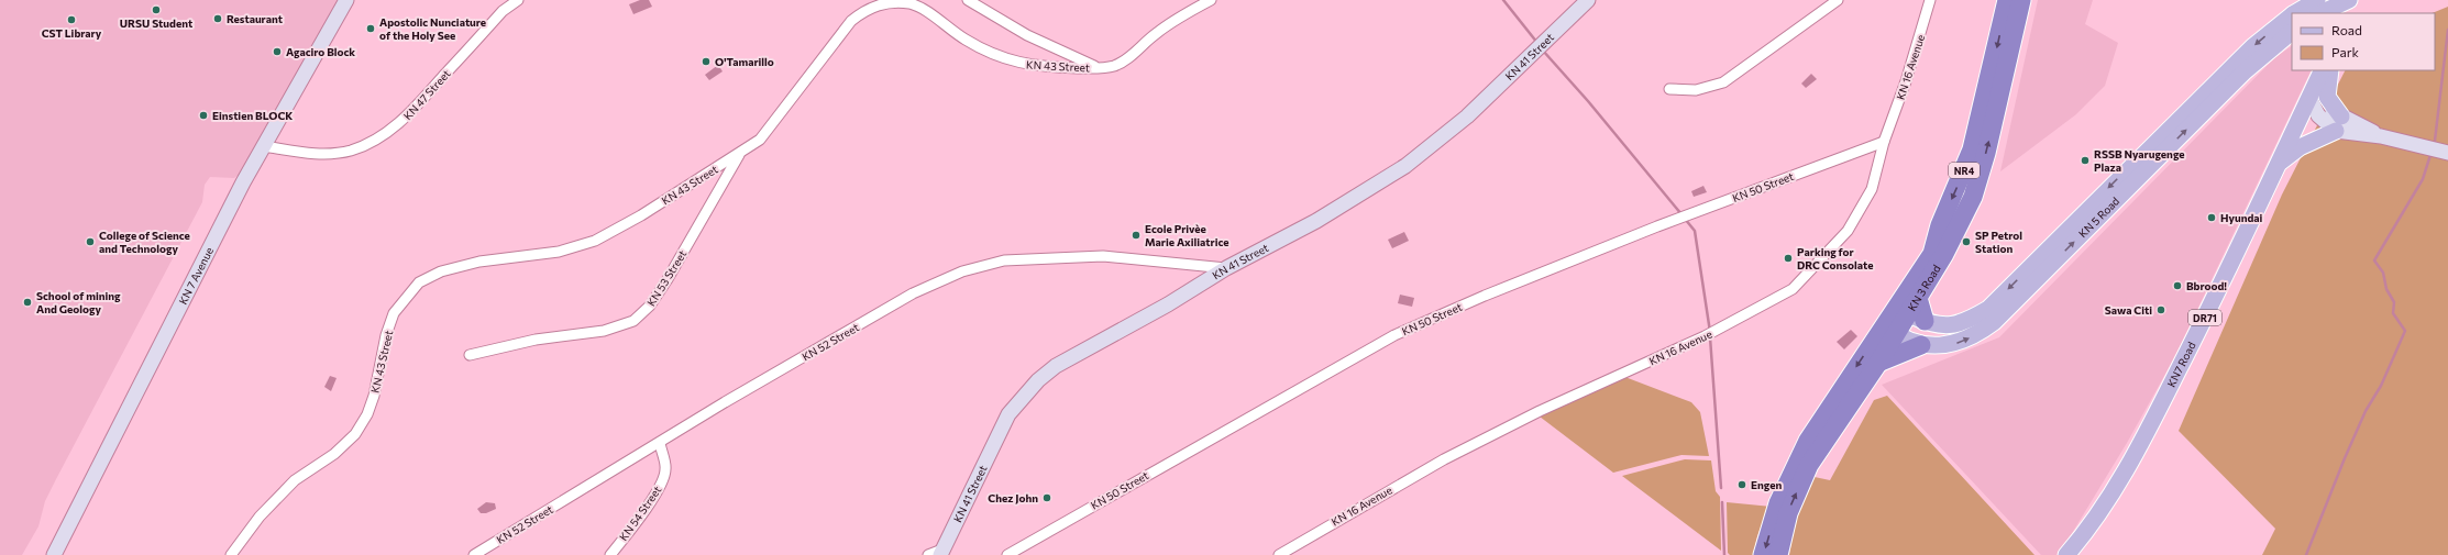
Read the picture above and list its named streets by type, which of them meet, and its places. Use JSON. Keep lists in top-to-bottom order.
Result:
{
  "streets": {
    "highway": ["NR4", "KN 3 Road"],
    "main road": [
      "KN 41 Street",
      "KN 5 Road",
      "KN 7 Avenue",
      "DR71",
      "KN7 Road"
    ],
    "street": [
      "KN 43 Street",
      "KN 16 Avenue",
      "KN 47 Street",
      "KN 50 Street",
      "KN 53 Street",
      "KN 52 Street",
      "KN 54 Street"
    ]
  },
  "crossings": [
    ["KN 41 Street", "KN 52 Street"],
    ["KN 43 Street", "KN 53 Street"],
    ["KN 16 Avenue", "KN 50 Street"],
    ["KN 47 Street", "KN 7 Avenue"],
    ["KN 5 Road", "KN 3 Road"],
    ["KN 52 Street", "KN 54 Street"]
  ],
  "places": [
    "URSU Student",
    "Restaurant",
    "CST Library",
    "Apostolic Nunciature of the Holy See",
    "Agaciro Block",
    "O'Tamarillo",
    "Einstien BLOCK",
    "RSSB Nyarugenge Plaza",
    "Hyundai",
    "Ecole Privèe Marie Axiliatrice",
    "College of Science and Technology",
    "SP Petrol Station",
    "Parking for DRC Consolate",
    "Bbrood!",
    "School of mining And Geology",
    "Sawa Citi",
    "Engen",
    "Chez John"
  ],
  "legend": ["Road", "Park"]
}
